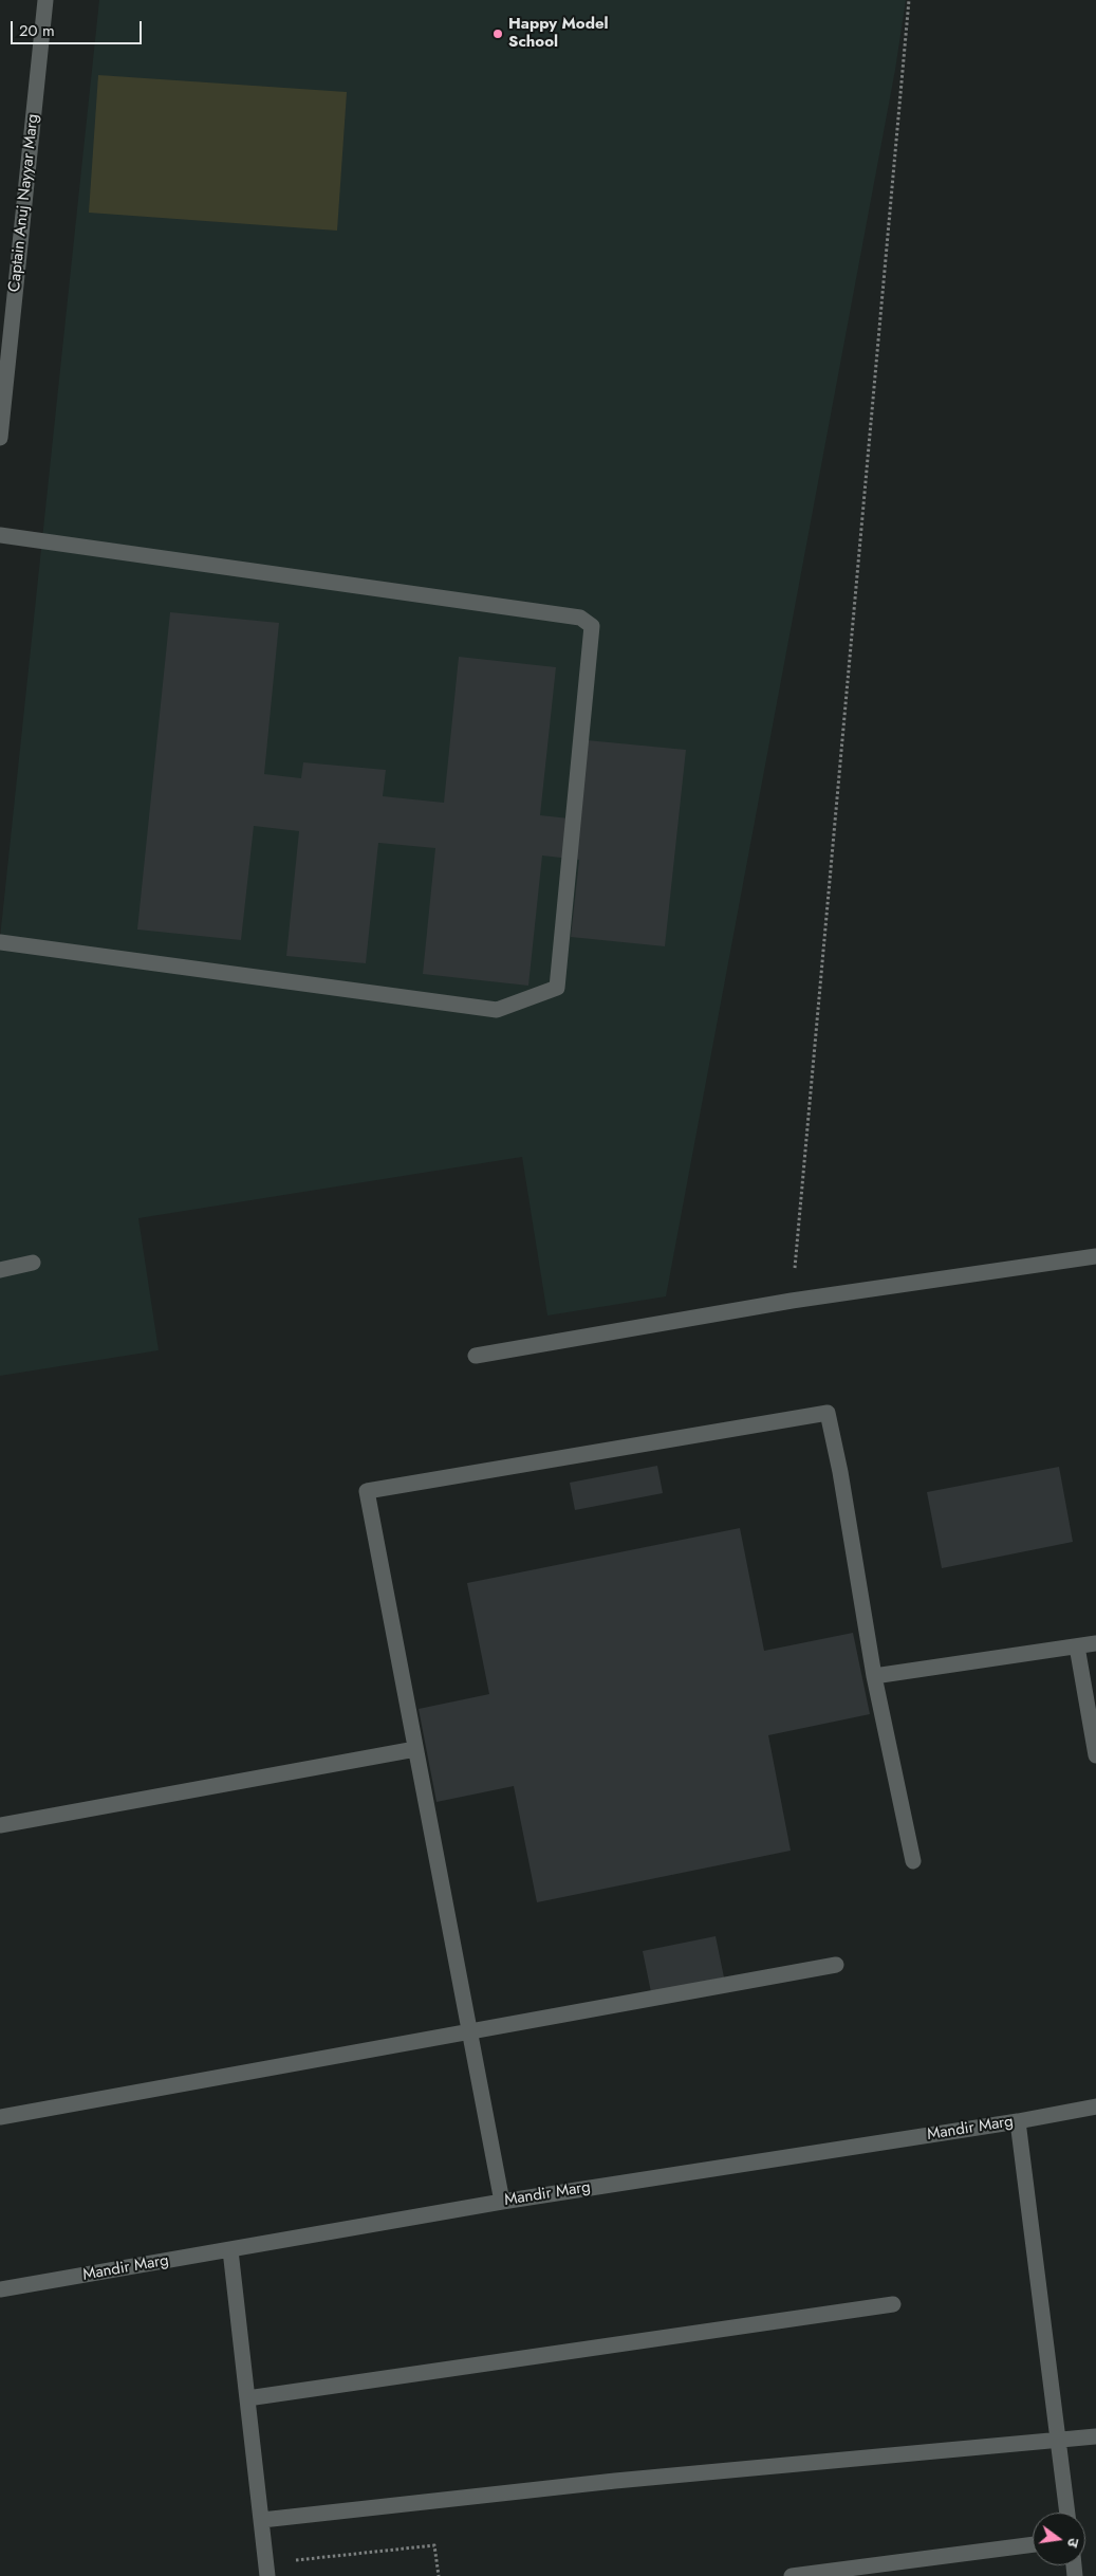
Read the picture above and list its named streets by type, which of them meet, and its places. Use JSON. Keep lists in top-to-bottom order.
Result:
{
  "streets": {
    "street": ["Captain Anuj Nayyar Marg", "Mandir Marg"]
  },
  "places": ["Happy Model School"],
  "scale_bar": "20 m",
  "north": "right"
}
